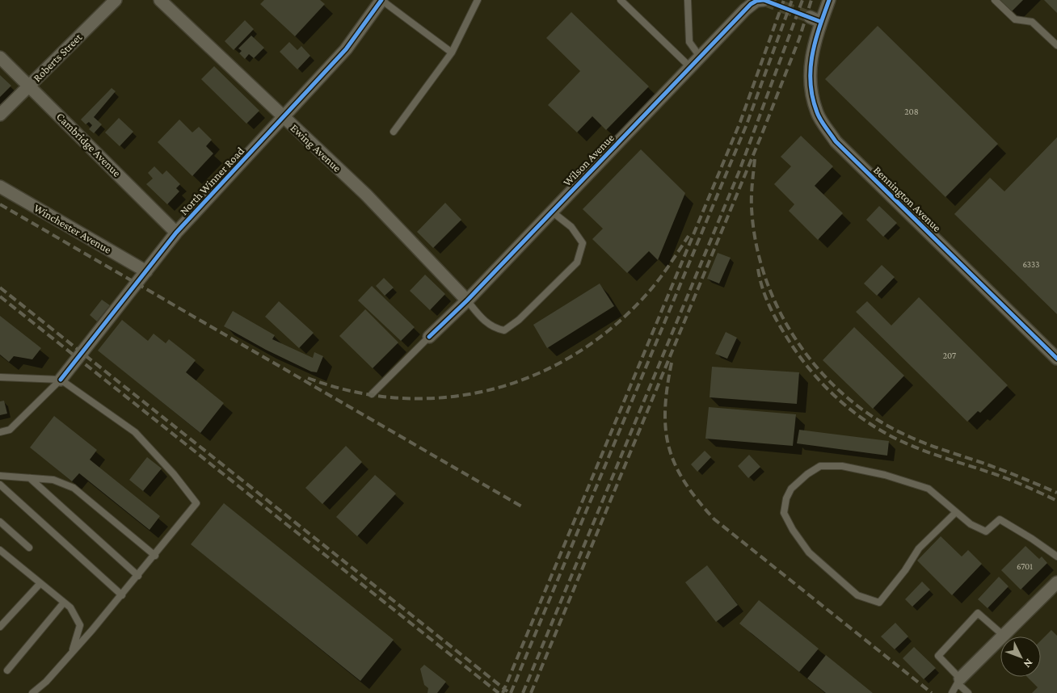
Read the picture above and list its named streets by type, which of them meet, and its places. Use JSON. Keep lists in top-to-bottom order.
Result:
{
  "streets": {
    "street": [
      "Roberts Street",
      "Cambridge Avenue",
      "Ewing Avenue",
      "Wilson Avenue",
      "North Winner Road",
      "Bennington Avenue",
      "Winchester Avenue"
    ]
  },
  "crossings": [
    ["Roberts Street", "Cambridge Avenue"],
    ["Cambridge Avenue", "North Winner Road"],
    ["Ewing Avenue", "Wilson Avenue"],
    ["Ewing Avenue", "North Winner Road"],
    ["North Winner Road", "Winchester Avenue"]
  ],
  "house_numbers": [
    "208",
    "6333",
    "207",
    "6701"
  ],
  "north": "bottom right"
}
